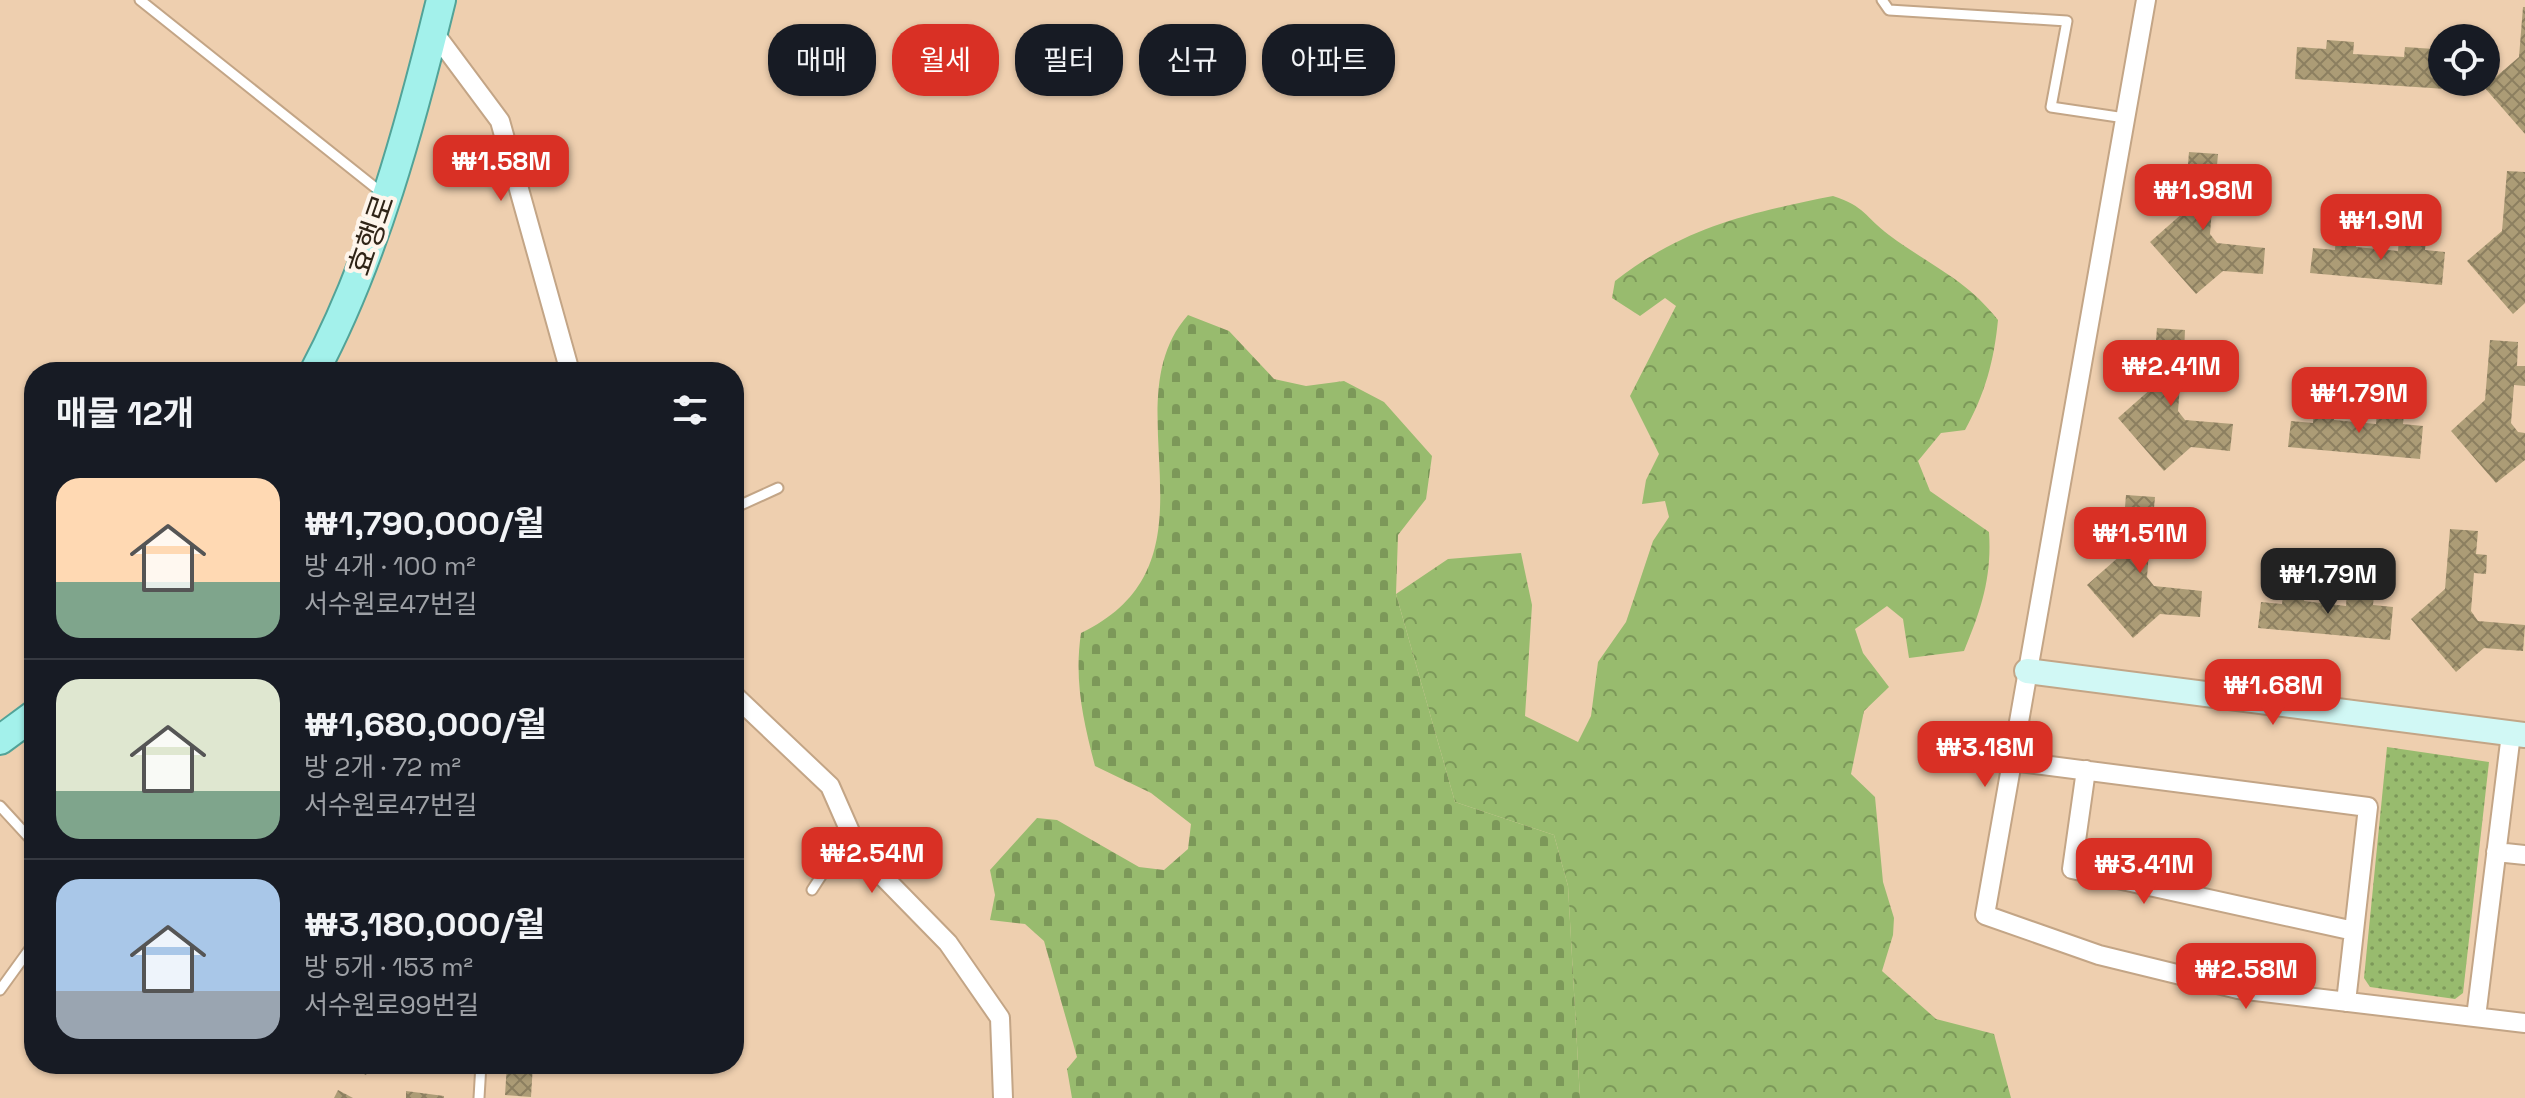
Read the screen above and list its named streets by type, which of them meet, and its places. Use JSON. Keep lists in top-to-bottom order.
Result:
{
  "streets": {
    "main road": ["효행로"]
  },
  "page": {
    "chip": [
      "매매",
      "월세",
      "필터",
      "신규",
      "아파트"
    ],
    "price": [
      "₩1.58M",
      "₩1.98M",
      "₩1.9M",
      "₩2.41M",
      "₩1.79M",
      "₩1.51M",
      "₩1.79M",
      "₩1.68M",
      "₩3.18M",
      "₩2.54M",
      "₩3.41M",
      "₩2.58M"
    ],
    "heading": "매물 12개",
    "list": [
      {
        "name": "₩1,790,000/월",
        "note": "방 4개 · 100 m² · 서수원로47번길"
      },
      {
        "name": "₩1,680,000/월",
        "note": "방 2개 · 72 m² · 서수원로47번길"
      },
      {
        "name": "₩3,180,000/월",
        "note": "방 5개 · 153 m² · 서수원로99번길"
      }
    ]
  }
}
